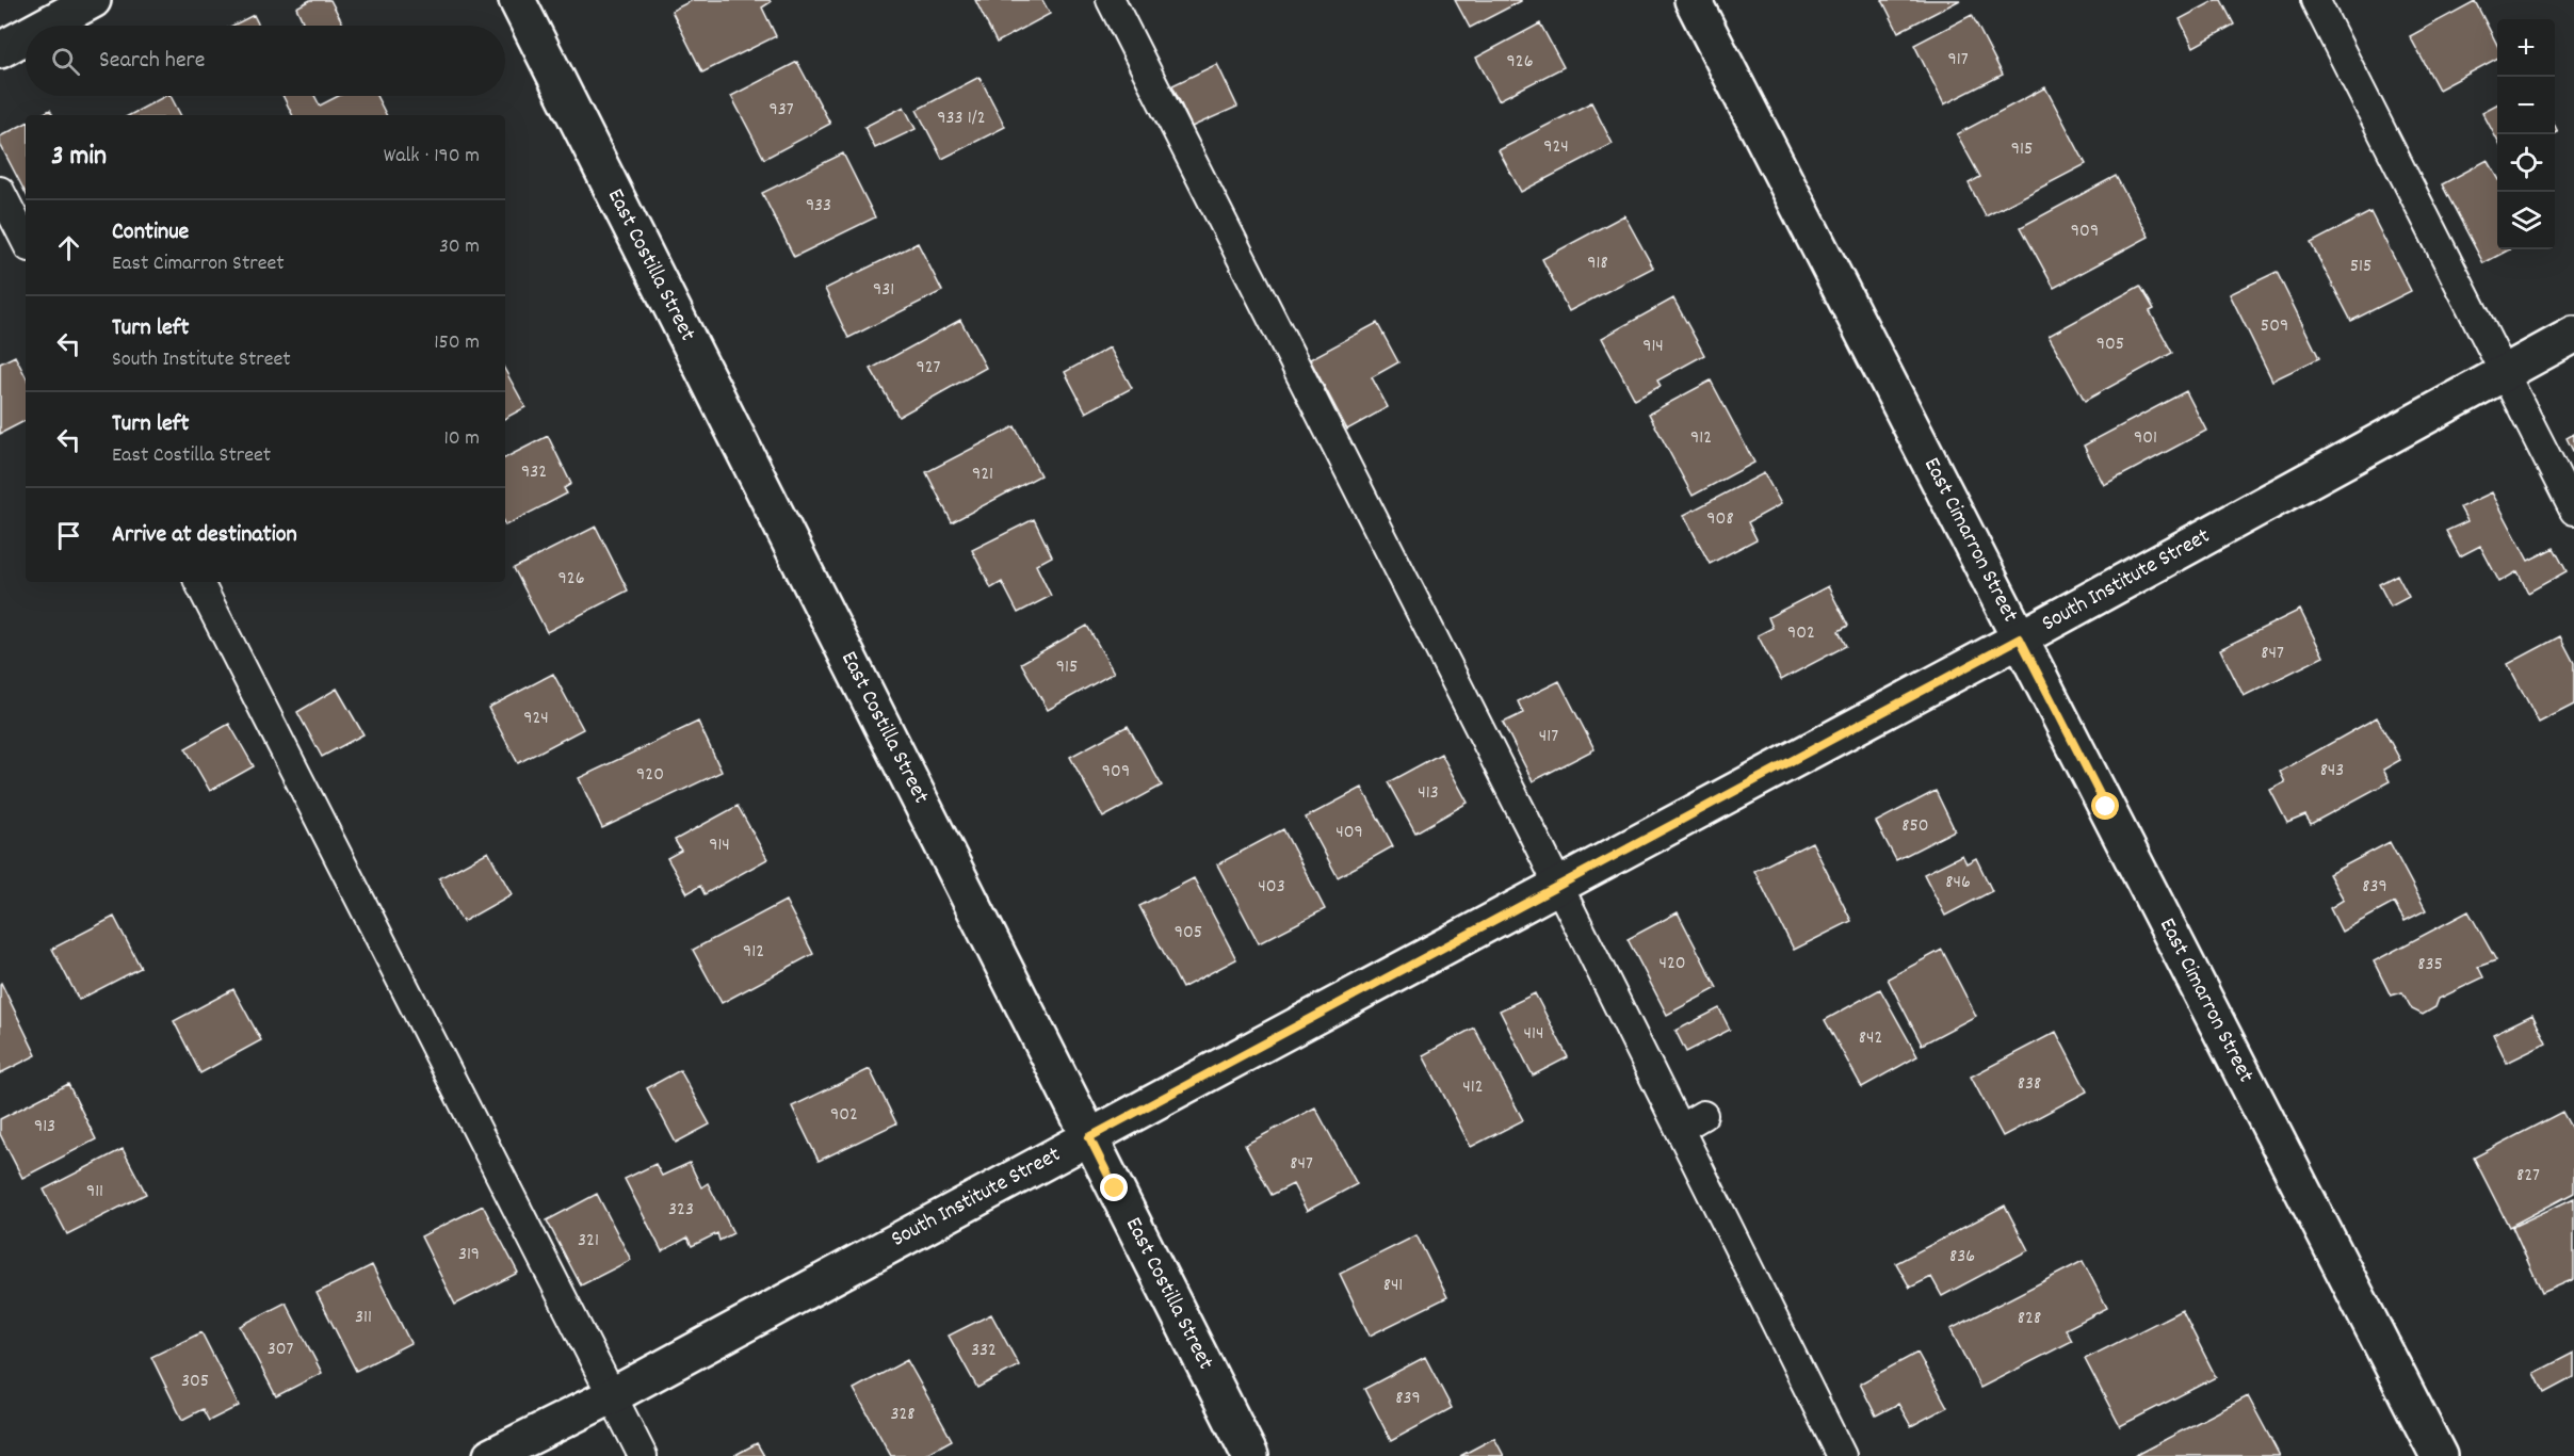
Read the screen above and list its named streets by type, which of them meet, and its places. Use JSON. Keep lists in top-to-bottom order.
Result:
{
  "streets": {
    "street": ["East Costilla Street", "East Cimarron Street", "South Institute Street"]
  },
  "crossings": [
    ["East Costilla Street", "South Institute Street"],
    ["East Cimarron Street", "South Institute Street"]
  ],
  "house_numbers": [
    "917",
    "926",
    "937",
    "933 1/2",
    "924",
    "915",
    "933",
    "909",
    "918",
    "515",
    "931",
    "509",
    "905",
    "914",
    "927",
    "912",
    "901",
    "932",
    "921",
    "908",
    "926",
    "902",
    "847",
    "915",
    "924",
    "417",
    "843",
    "909",
    "920",
    "413",
    "850",
    "409",
    "914",
    "846",
    "403",
    "839",
    "905",
    "912",
    "420",
    "835",
    "414",
    "842",
    "838",
    "412",
    "902",
    "913",
    "847",
    "827",
    "911",
    "323",
    "321",
    "319",
    "836",
    "841",
    "311",
    "828",
    "307",
    "332",
    "305",
    "839",
    "328"
  ],
  "page": {
    "map_buttons": ["+", "−"],
    "search": "Search here",
    "heading": ["3 min", "Walk · 190 m"],
    "list": [
      ["Continue", "East Cimarron Street", "30 m"],
      ["Turn left", "South Institute Street", "150 m"],
      ["Turn left", "East Costilla Street", "10 m"],
      "Arrive at destination"
    ]
  }
}
